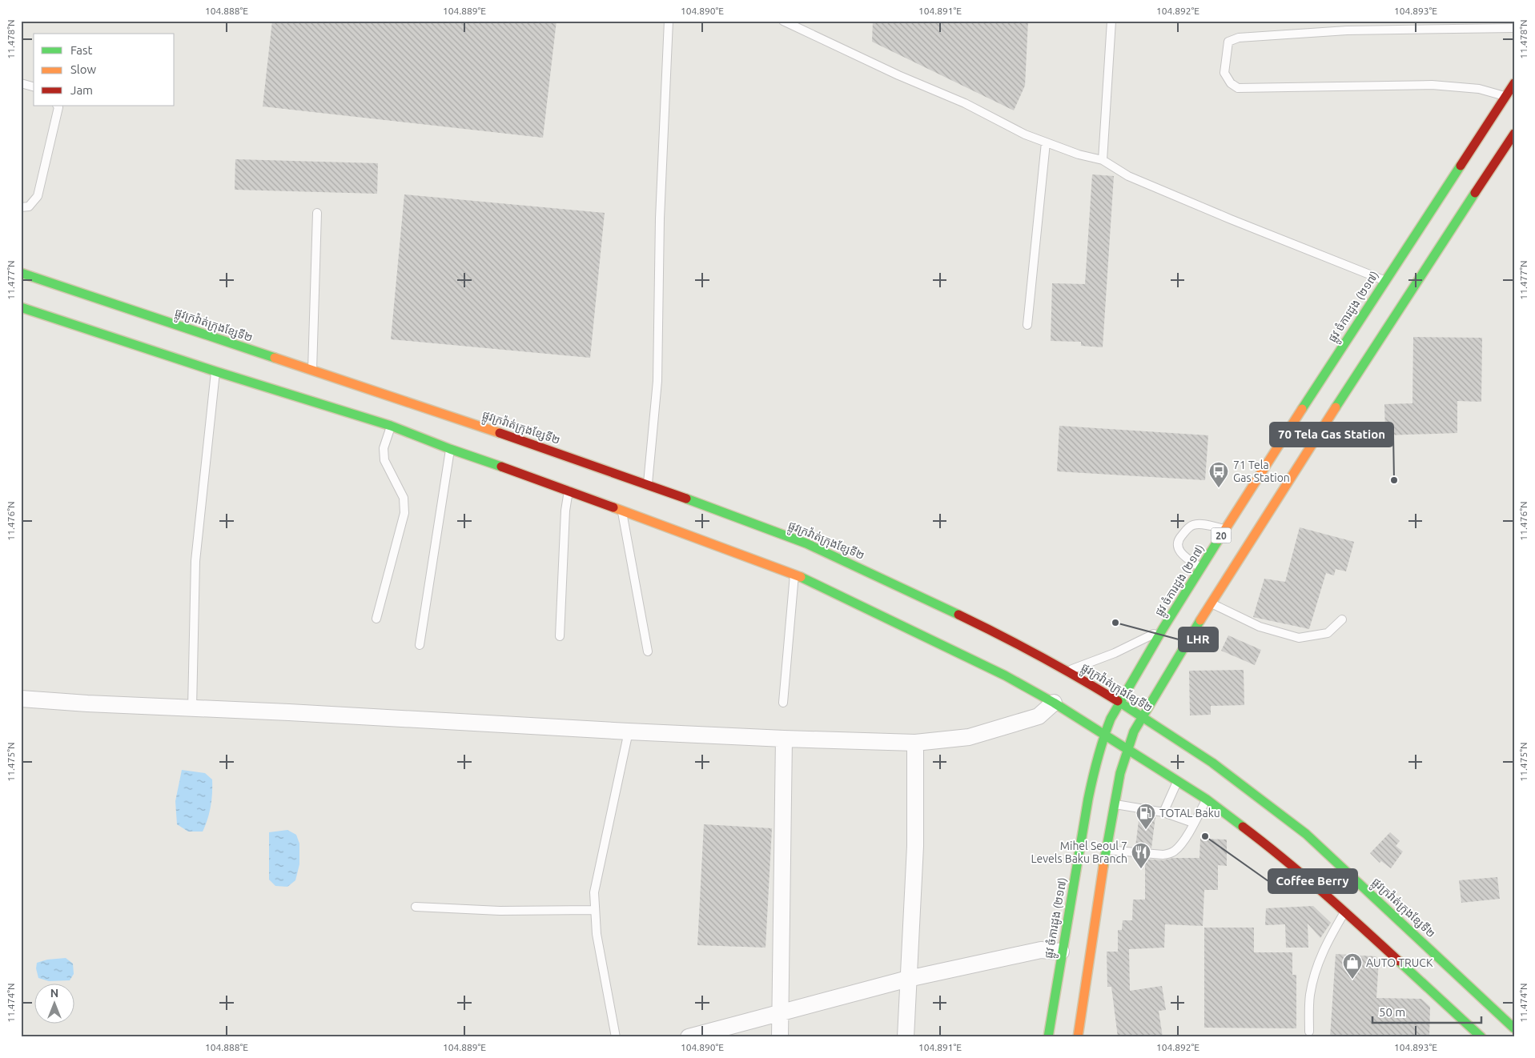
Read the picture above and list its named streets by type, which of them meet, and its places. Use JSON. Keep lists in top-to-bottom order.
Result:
{
  "streets": {
    "main road": ["ផ្លូវ ចំការដូង (២១៧)", "ផ្លូវក្រវ៉ាត់ក្រុងខ្សែទី២", "20"]
  },
  "crossings": [
    ["ផ្លូវ ចំការដូង (២១៧)", "ផ្លូវក្រវ៉ាត់ក្រុងខ្សែទី២"],
    ["ផ្លូវក្រវ៉ាត់ក្រុងខ្សែទី២", "20"]
  ],
  "places": {
    "other": ["70 Tela Gas Station", "LHR", "Coffee Berry"],
    "bus stop": ["71 Tela Gas Station"],
    "fuel station": ["TOTAL Baku"],
    "restaurant": ["Mihel Seoul 7 Levels Baku Branch"],
    "shop": ["AUTO TRUCK"]
  },
  "legend": ["Fast", "Slow", "Jam"],
  "scale_bar": "50 m",
  "north": "top",
  "coordinates": [
    "104.888°E",
    "104.889°E",
    "104.890°E",
    "104.891°E",
    "104.892°E",
    "104.893°E",
    "11.478°N",
    "11.477°N",
    "11.476°N",
    "11.475°N",
    "11.474°N"
  ]
}
